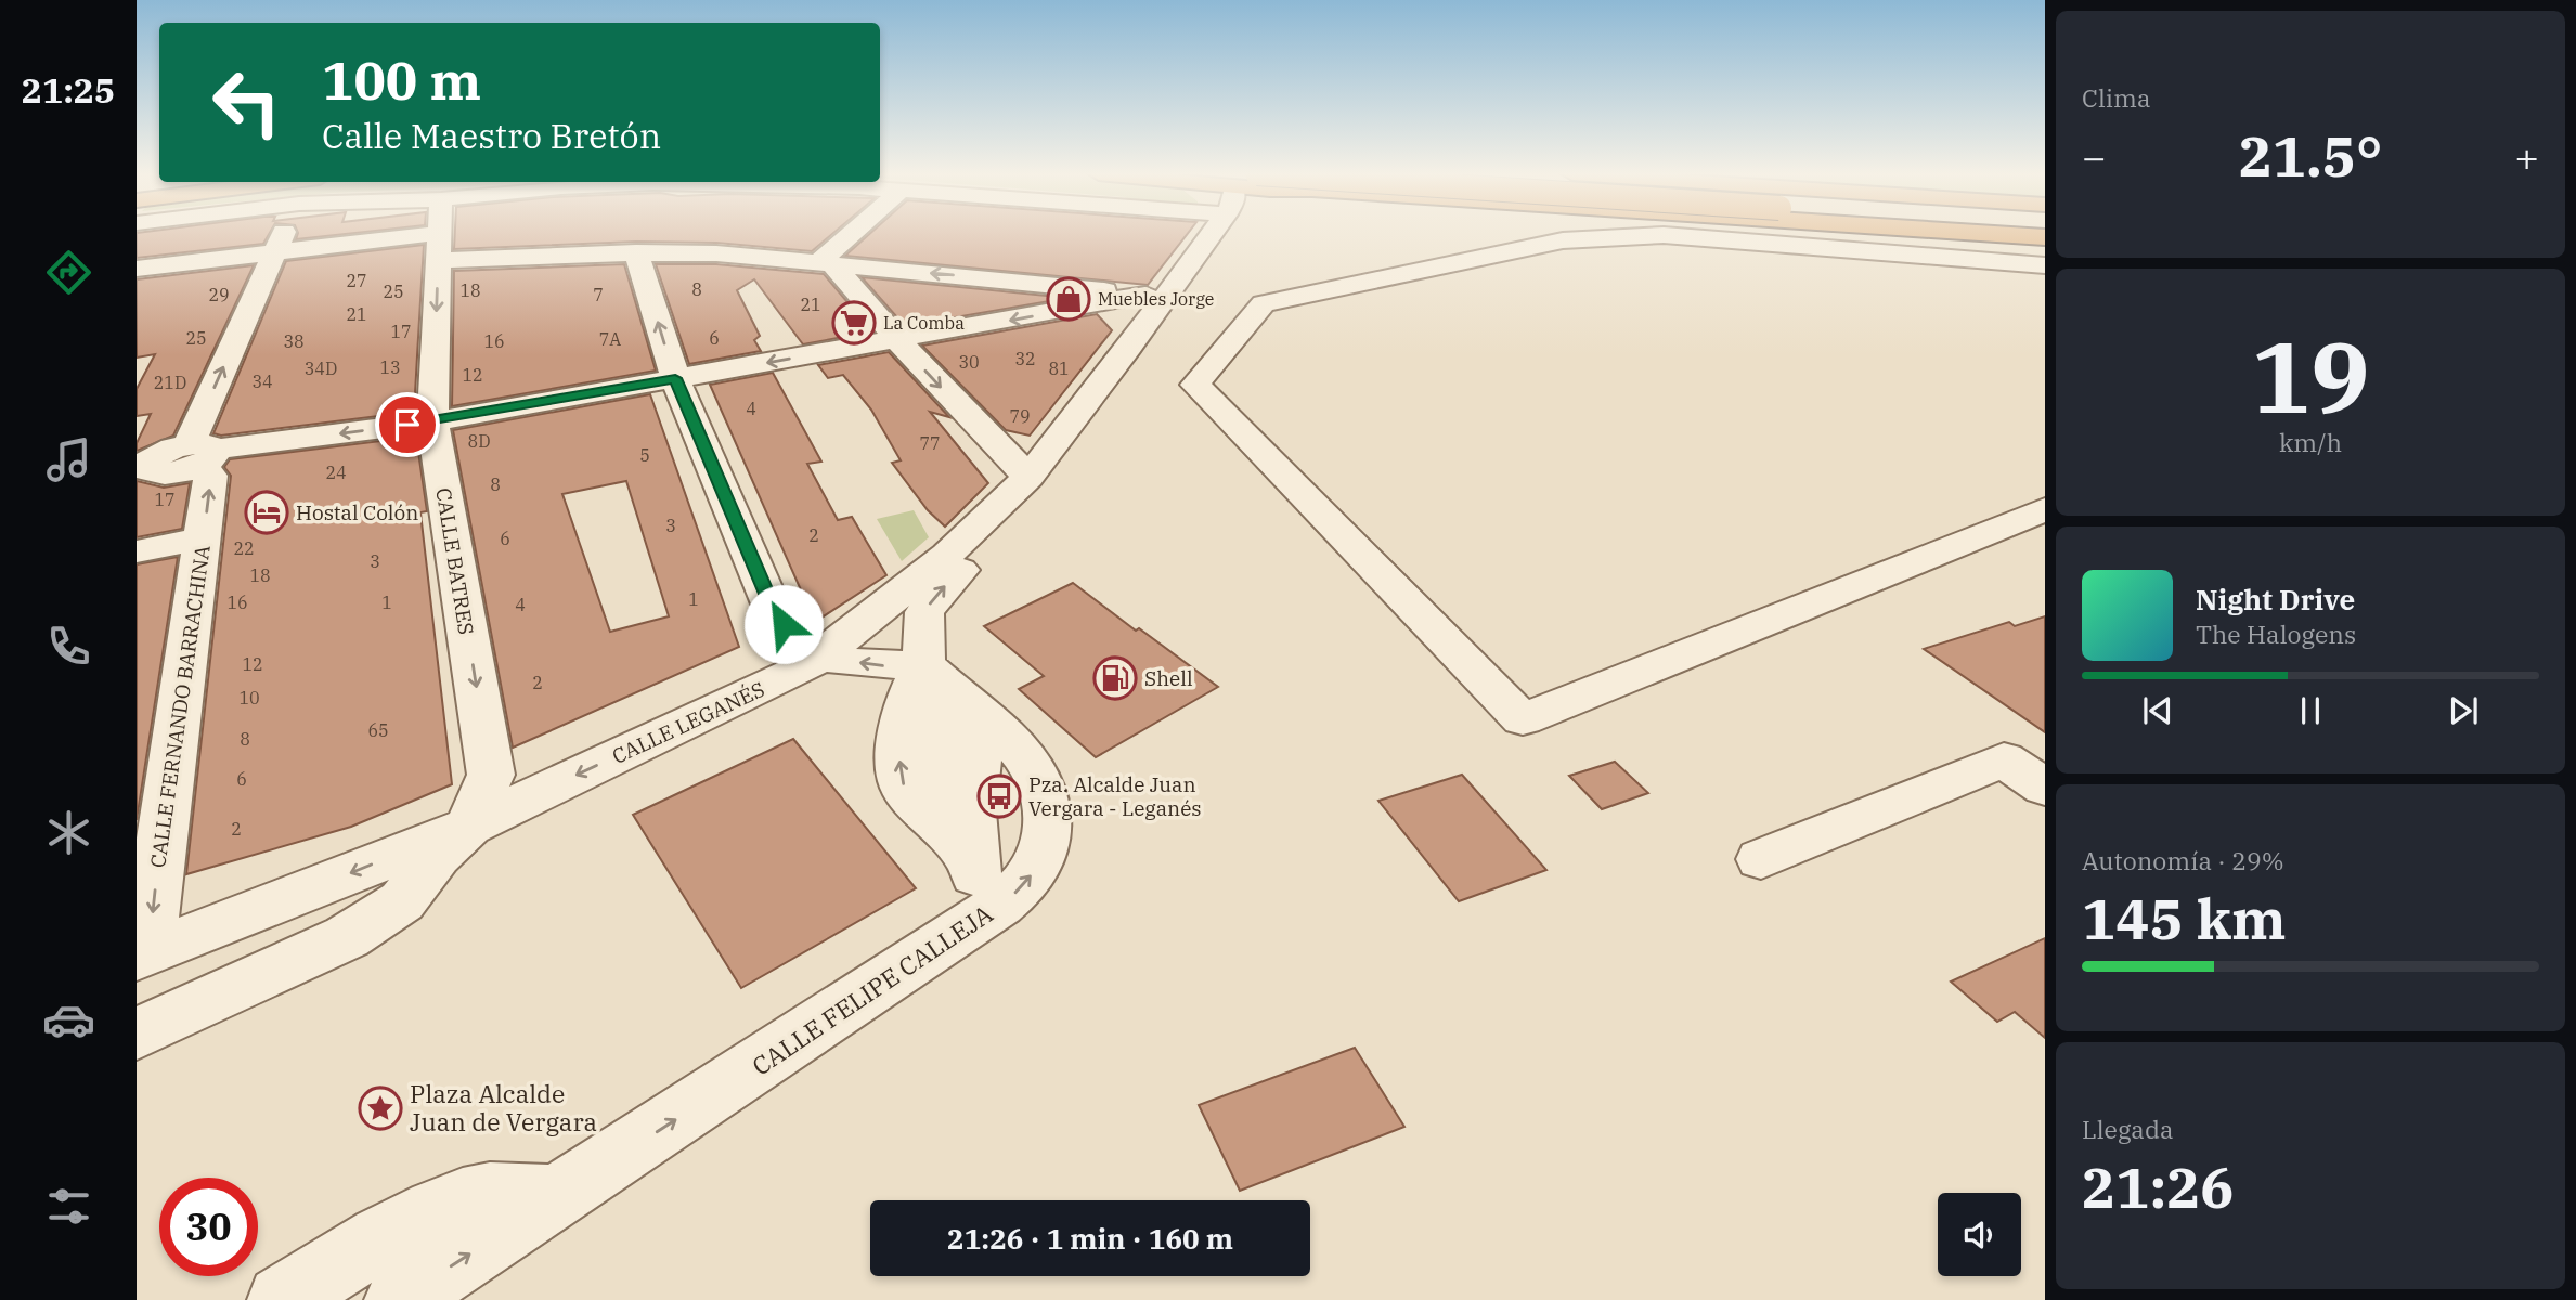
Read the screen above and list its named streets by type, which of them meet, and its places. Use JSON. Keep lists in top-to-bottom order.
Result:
{
  "streets": {
    "street": [
      "CALLE BATRES",
      "CALLE FERNANDO BARRACHINA",
      "CALLE LEGANÉS",
      "CALLE FELIPE CALLEJA"
    ]
  },
  "crossings": [
    ["CALLE BATRES", "CALLE LEGANÉS"],
    ["CALLE FERNANDO BARRACHINA", "CALLE LEGANÉS"]
  ],
  "places": {
    "shop": ["Muebles Jorge"],
    "supermarket": ["La Comba"],
    "hotel": ["Hostal Colón"],
    "fuel station": ["Shell"],
    "bus stop": ["Pza. Alcalde Juan Vergara - Leganés"],
    "place": ["Plaza Alcalde Juan de Vergara"]
  },
  "house_numbers": [
    "27",
    "8",
    "18",
    "25",
    "29",
    "7",
    "21",
    "21",
    "17",
    "25",
    "6",
    "7A",
    "38",
    "16",
    "32",
    "30",
    "13",
    "34D",
    "81",
    "12",
    "34",
    "21D",
    "4",
    "79",
    "8D",
    "77",
    "5",
    "24",
    "8",
    "17",
    "3",
    "2",
    "6",
    "22",
    "3",
    "18",
    "1",
    "16",
    "1",
    "4",
    "12",
    "2",
    "10",
    "65",
    "8",
    "6",
    "2"
  ],
  "page": {
    "tabs": "21:25",
    "tile": [
      "Clima",
      ["19", "km/h"],
      ["Autonomía · 29%", "145 km"],
      ["Llegada", "21:26"]
    ],
    "turn": ["100 m", "Calle Maestro Bretón"],
    "heat": ["−", "21.5°", "+"],
    "song": ["Night Drive", "The Halogens"],
    "limit": "30",
    "trip": "21:26 · 1 min · 160 m"
  }
}
